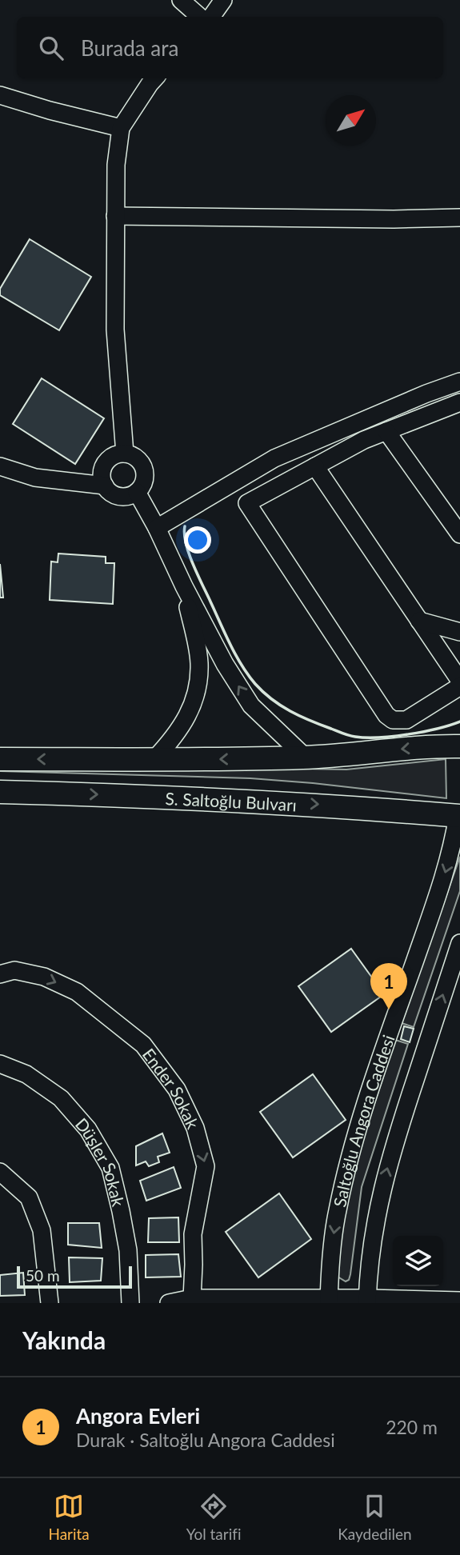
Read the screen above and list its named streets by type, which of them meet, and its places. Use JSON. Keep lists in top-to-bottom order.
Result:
{
  "streets": {
    "main road": ["S. Saltoğlu Bulvarı"],
    "street": ["Ender Sokak", "Saltoğlu Angora Caddesi", "Düşler Sokak"]
  },
  "crossings": [
    ["S. Saltoğlu Bulvarı", "Saltoğlu Angora Caddesi"]
  ],
  "one_way": ["Ender Sokak"],
  "scale_bar": "50 m",
  "north": "top right",
  "page": {
    "search": "Burada ara",
    "pins": "1",
    "scale": "50 m",
    "heading": "Yakında",
    "list": [
      {
        "mark": "1",
        "name": "Angora Evleri",
        "note": "Durak · Saltoğlu Angora Caddesi",
        "value": "220 m"
      }
    ],
    "nav": ["Harita", "Yol tarifi", "Kaydedilen"]
  }
}
